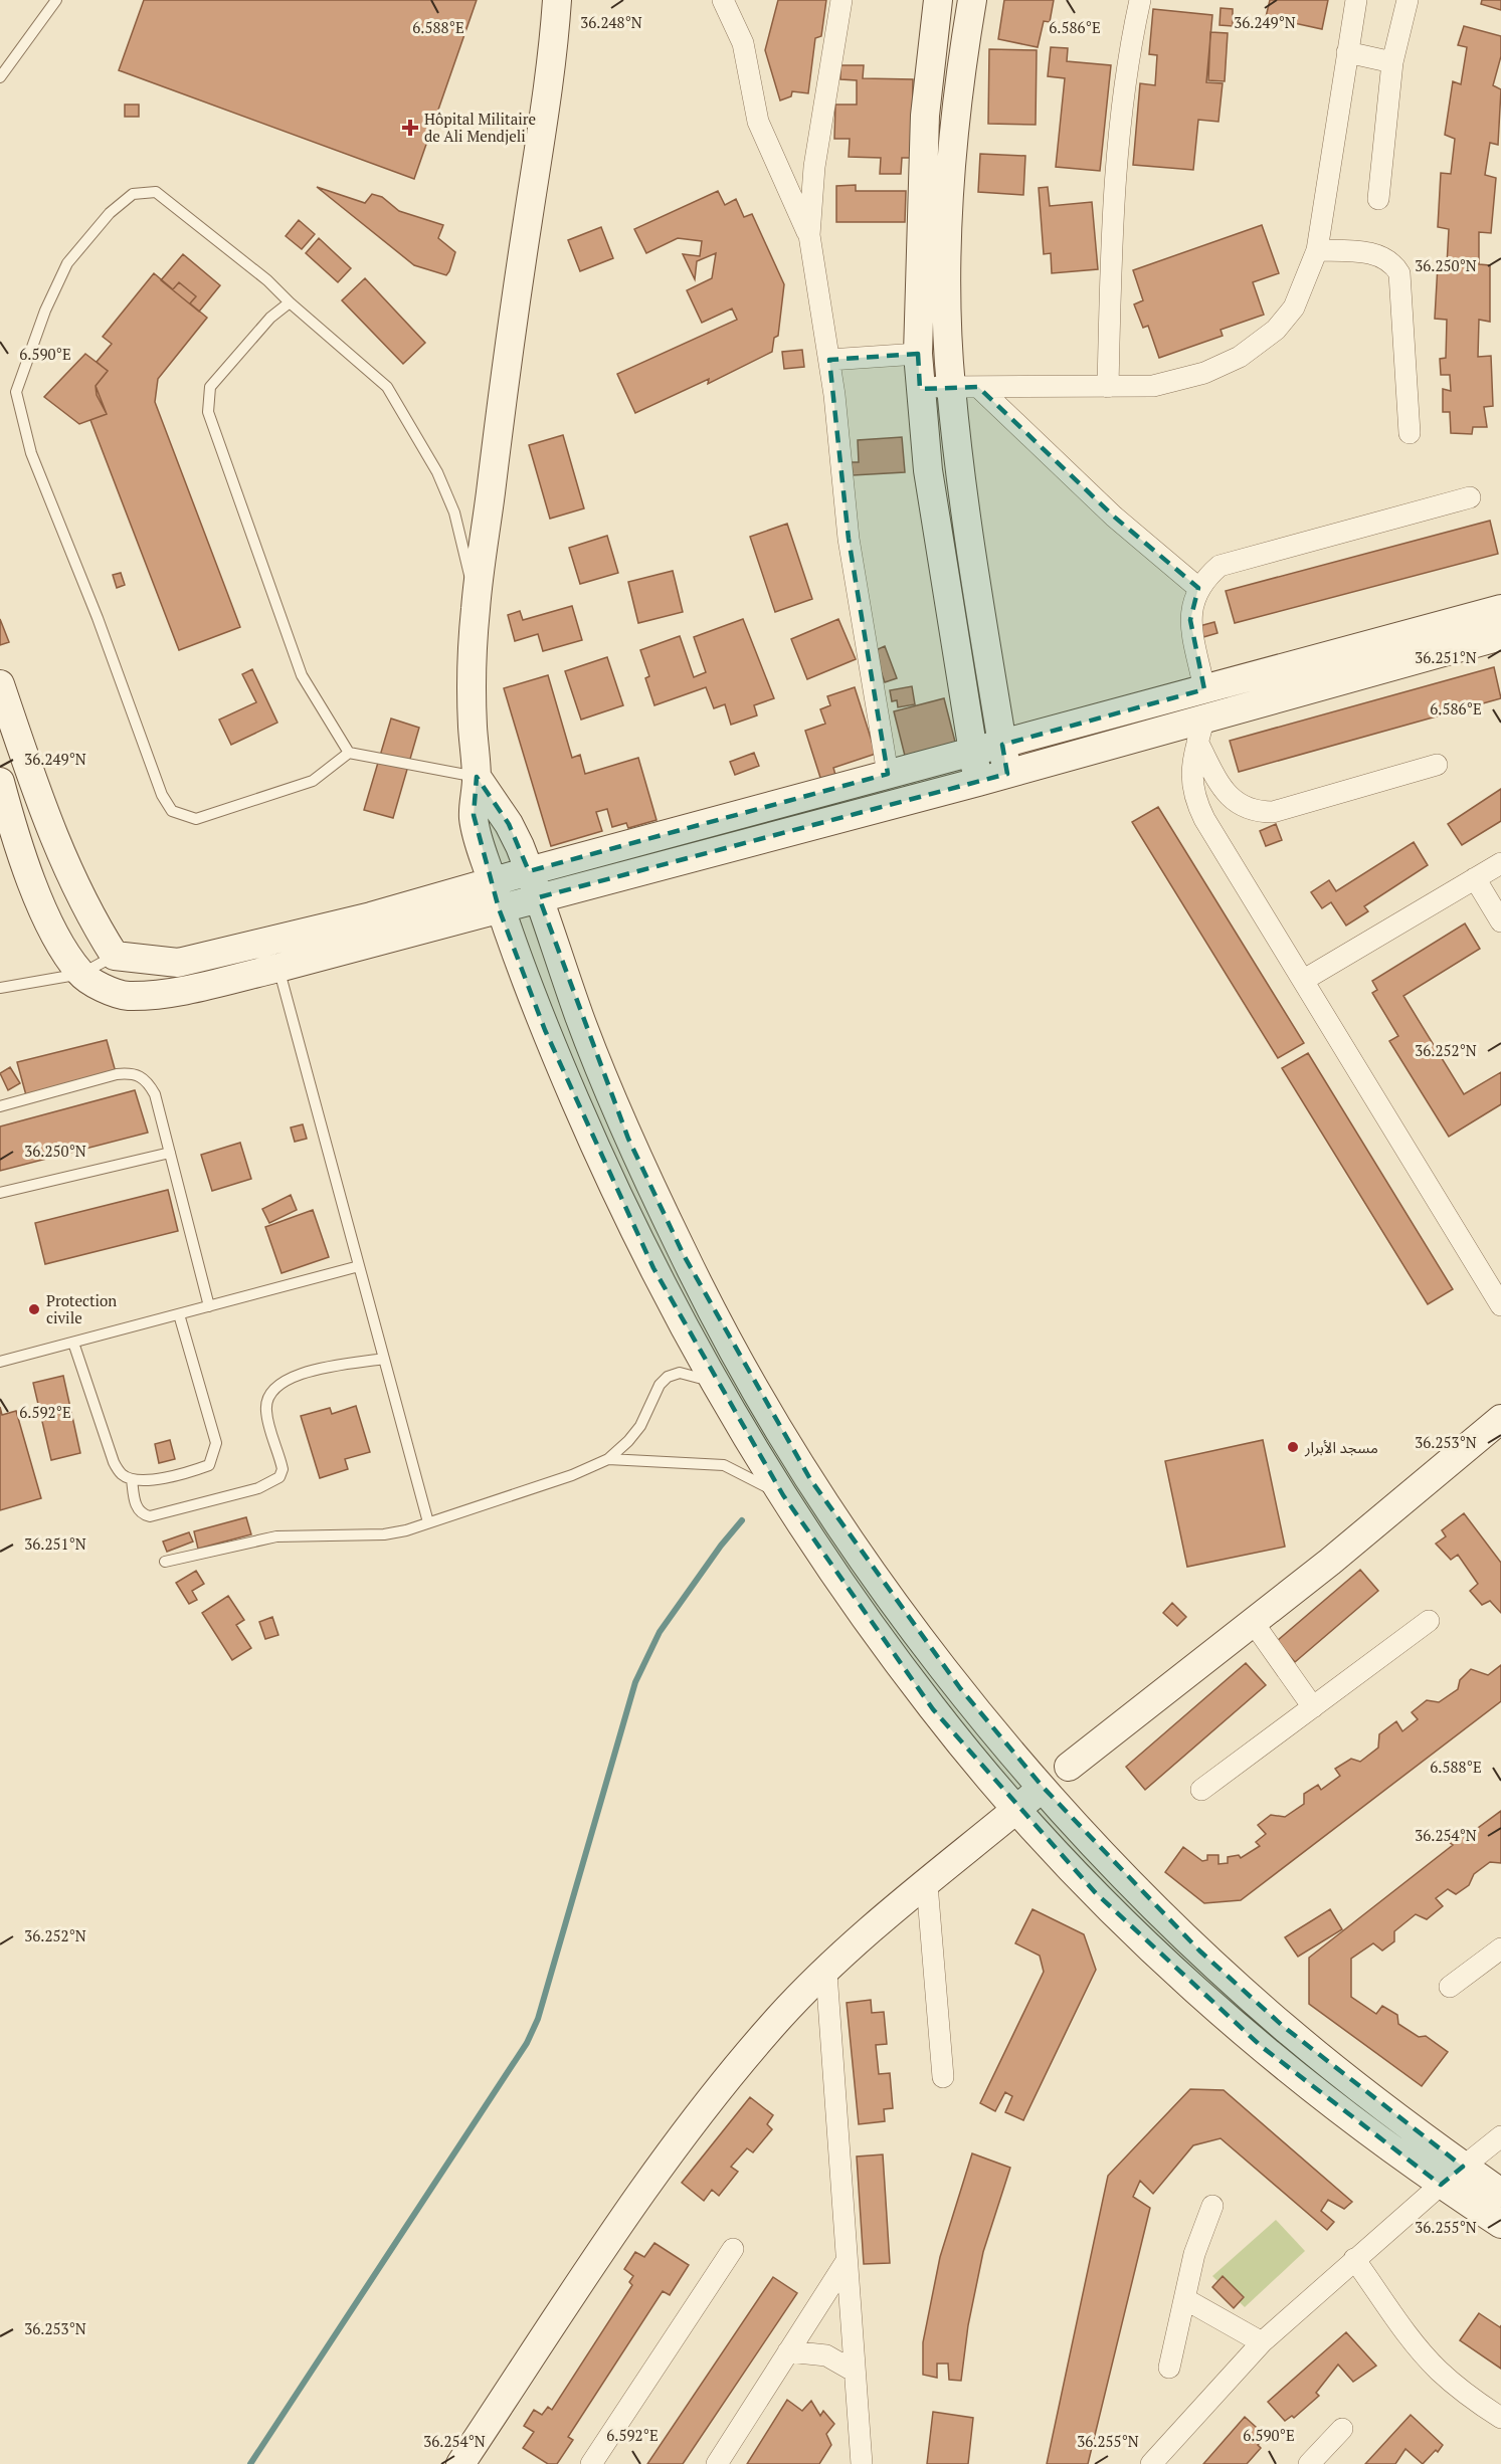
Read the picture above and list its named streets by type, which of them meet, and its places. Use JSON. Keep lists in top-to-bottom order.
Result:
{
  "places": {
    "health": ["Hôpital Militaire de Ali Mendjeli"],
    "other": ["Protection civile", "مسجد الأبرار"]
  },
  "coordinates": [
    "36.248°N",
    "36.249°N",
    "6.588°E",
    "6.586°E",
    "36.250°N",
    "6.590°E",
    "36.251°N",
    "36.252°N",
    "6.592°E",
    "36.253°N",
    "36.254°N",
    "36.255°N"
  ]
}
